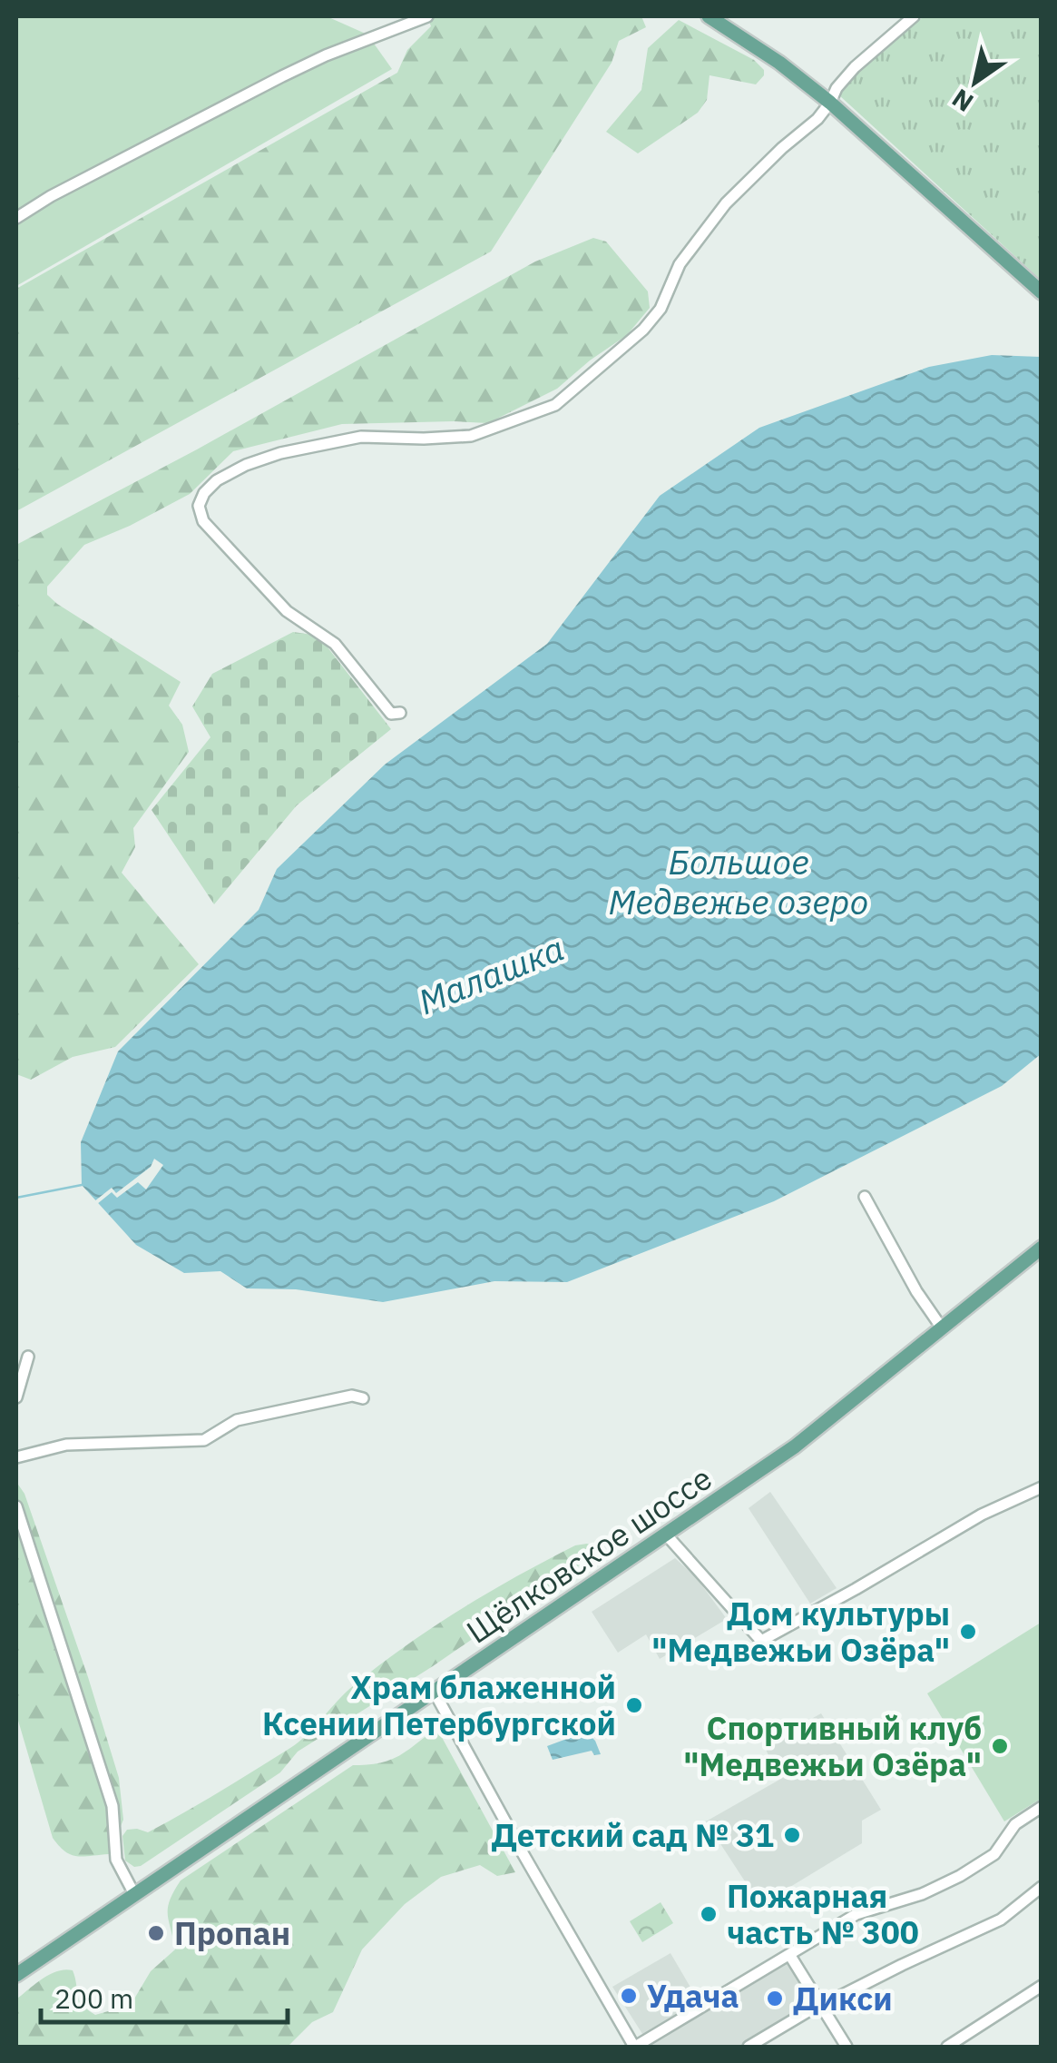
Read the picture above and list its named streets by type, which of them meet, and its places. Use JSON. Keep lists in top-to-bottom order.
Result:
{
  "streets": {
    "main road": ["Щёлковское шоссе"]
  },
  "water": ["Большое Медвежье озеро", "Малашка"],
  "places": [
    "Дом культуры \"Медвежьи Озёра\"",
    "Храм блаженной Ксении Петербургской",
    "Спортивный клуб \"Медвежьи Озёра\"",
    "Детский сад № 31",
    "Пожарная часть № 300",
    "Пропан",
    "Удача",
    "Дикси"
  ],
  "scale_bar": "200 m",
  "north": "bottom left"
}
